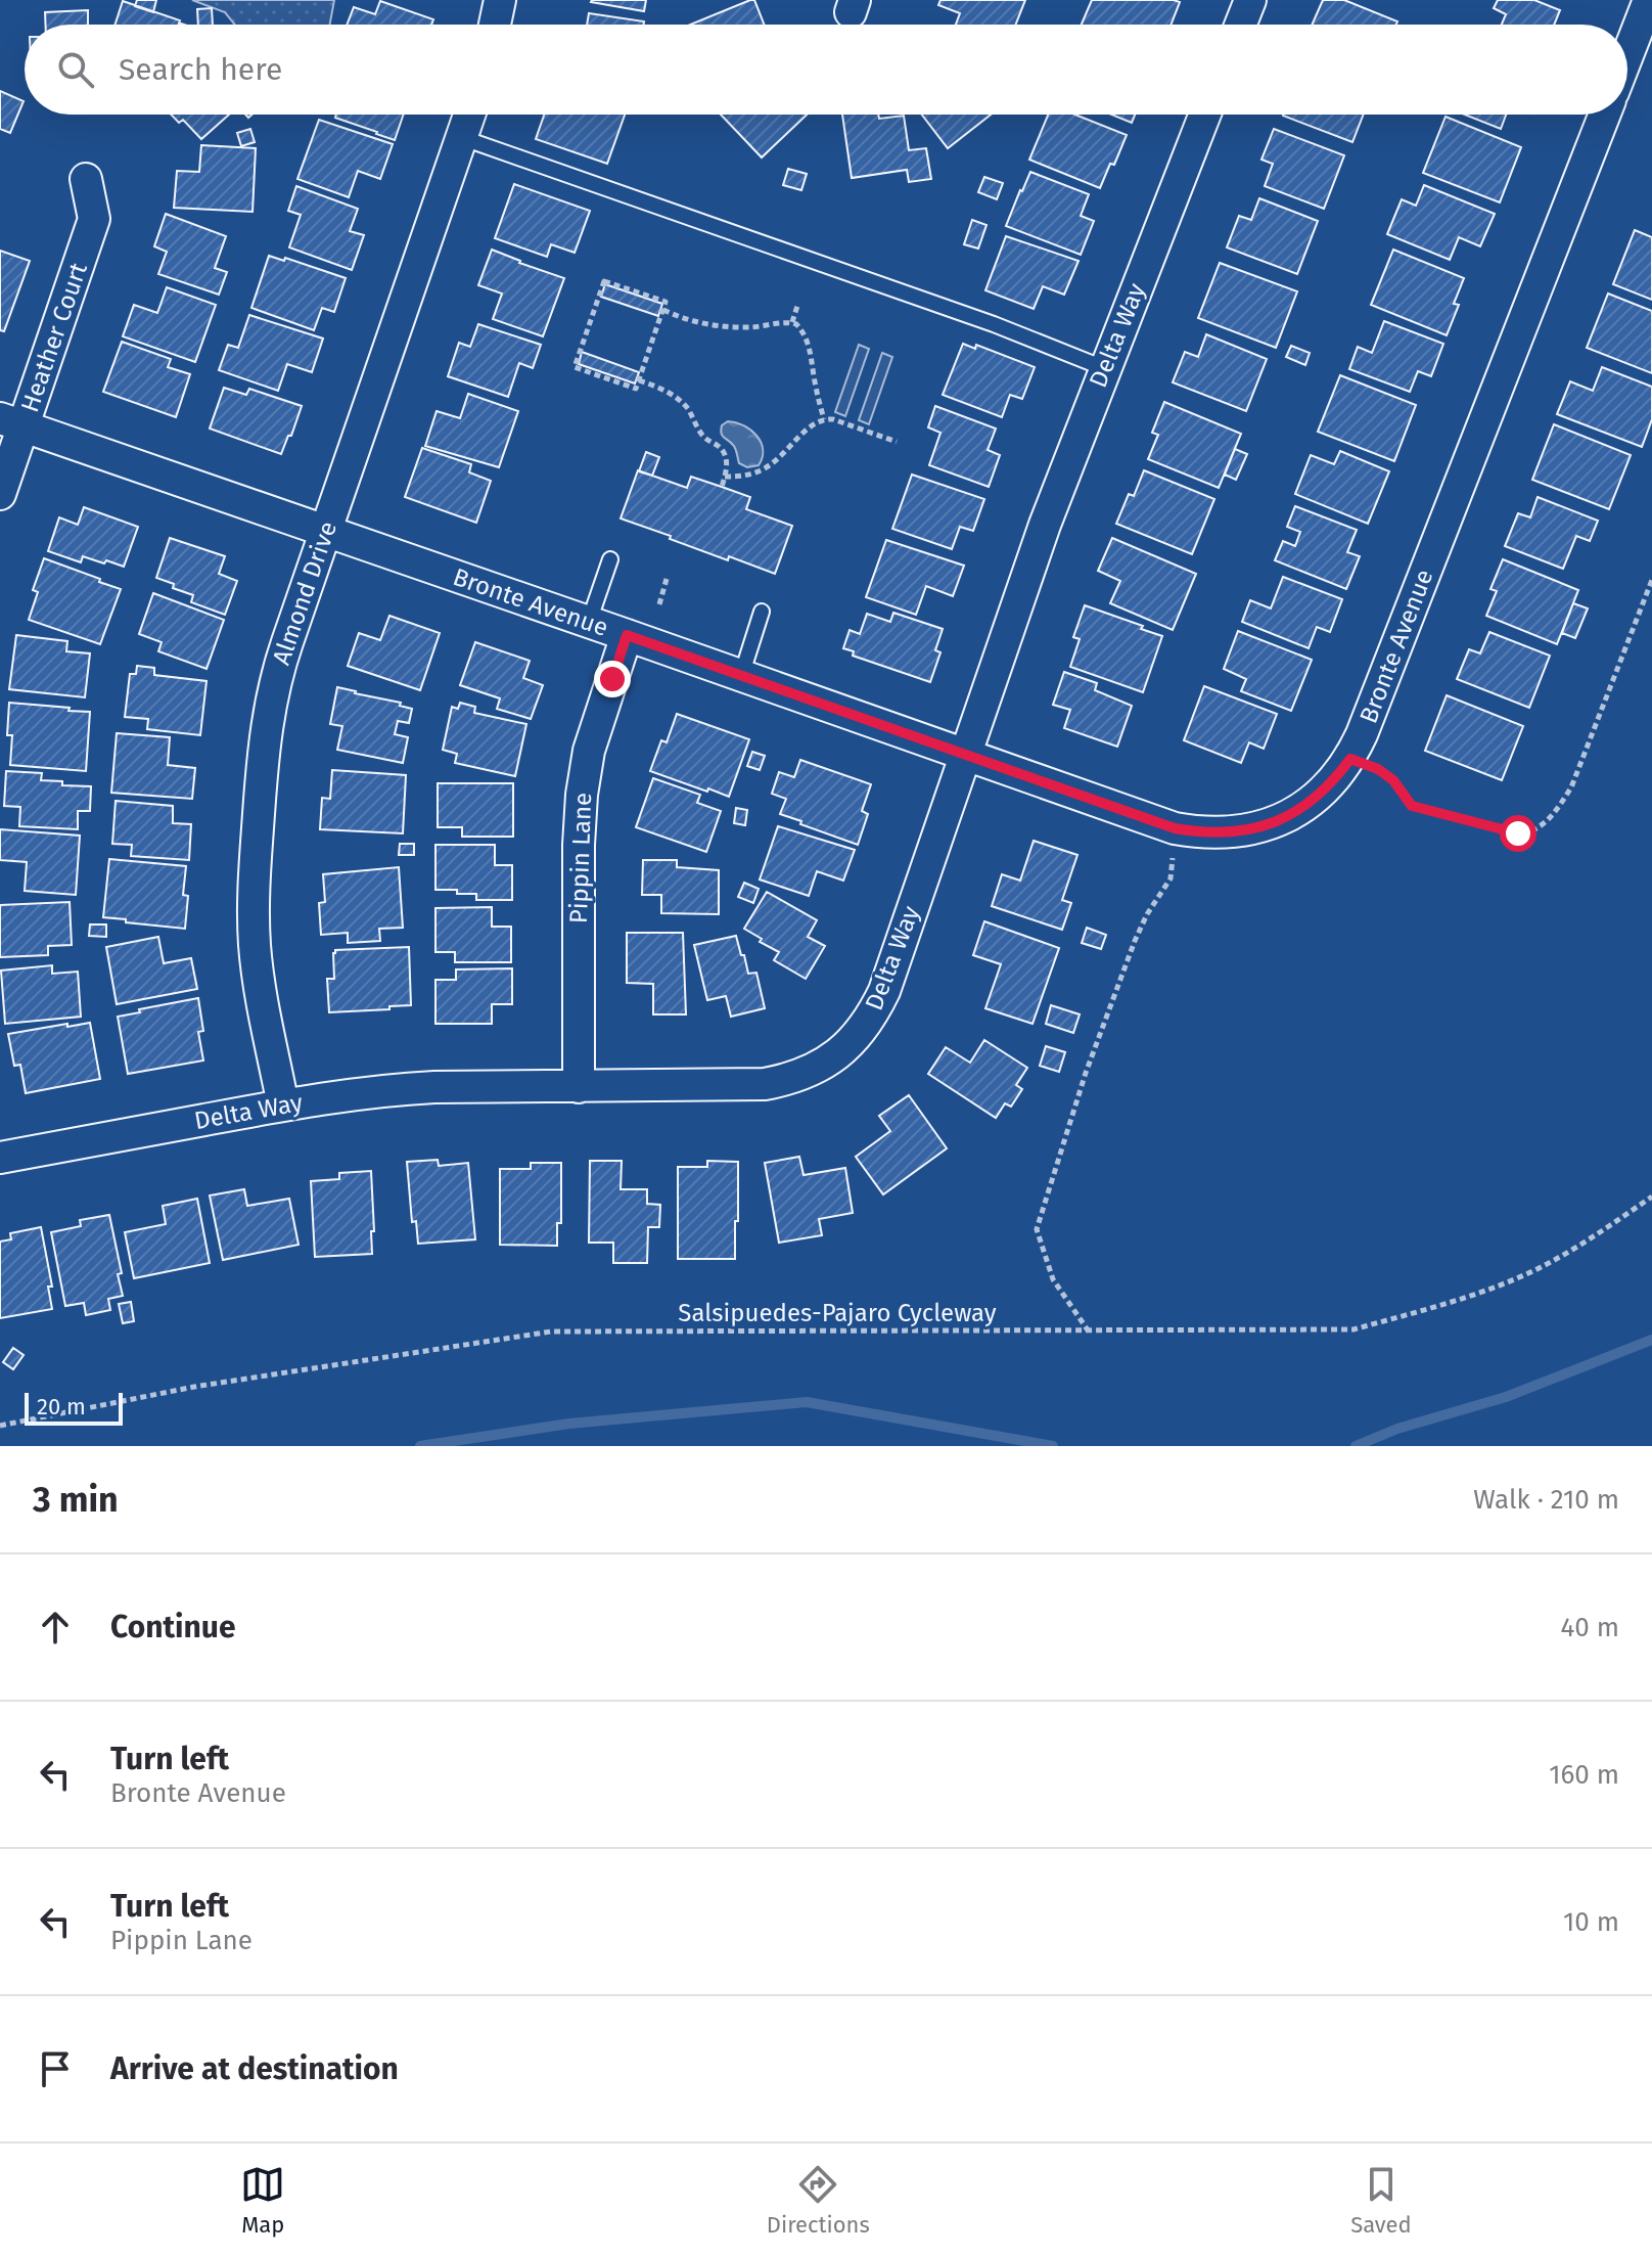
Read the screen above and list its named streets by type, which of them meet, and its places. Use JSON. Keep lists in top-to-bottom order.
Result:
{
  "streets": {
    "street": [
      "Delta Way",
      "Heather Court",
      "Almond Drive",
      "Bronte Avenue",
      "Pippin Lane"
    ],
    "path": ["Salsipuedes-Pajaro Cycleway"]
  },
  "crossings": [
    ["Delta Way", "Almond Drive"],
    ["Delta Way", "Bronte Avenue"],
    ["Delta Way", "Pippin Lane"],
    ["Heather Court", "Bronte Avenue"],
    ["Almond Drive", "Bronte Avenue"],
    ["Bronte Avenue", "Pippin Lane"]
  ],
  "scale_bar": "20 m",
  "page": {
    "search": "Search here",
    "scale": "20 m",
    "heading": ["3 min", "Walk · 210 m"],
    "list": [
      ["Continue", "40 m"],
      ["Turn left", "Bronte Avenue", "160 m"],
      ["Turn left", "Pippin Lane", "10 m"],
      "Arrive at destination"
    ],
    "nav": ["Map", "Directions", "Saved"]
  }
}
